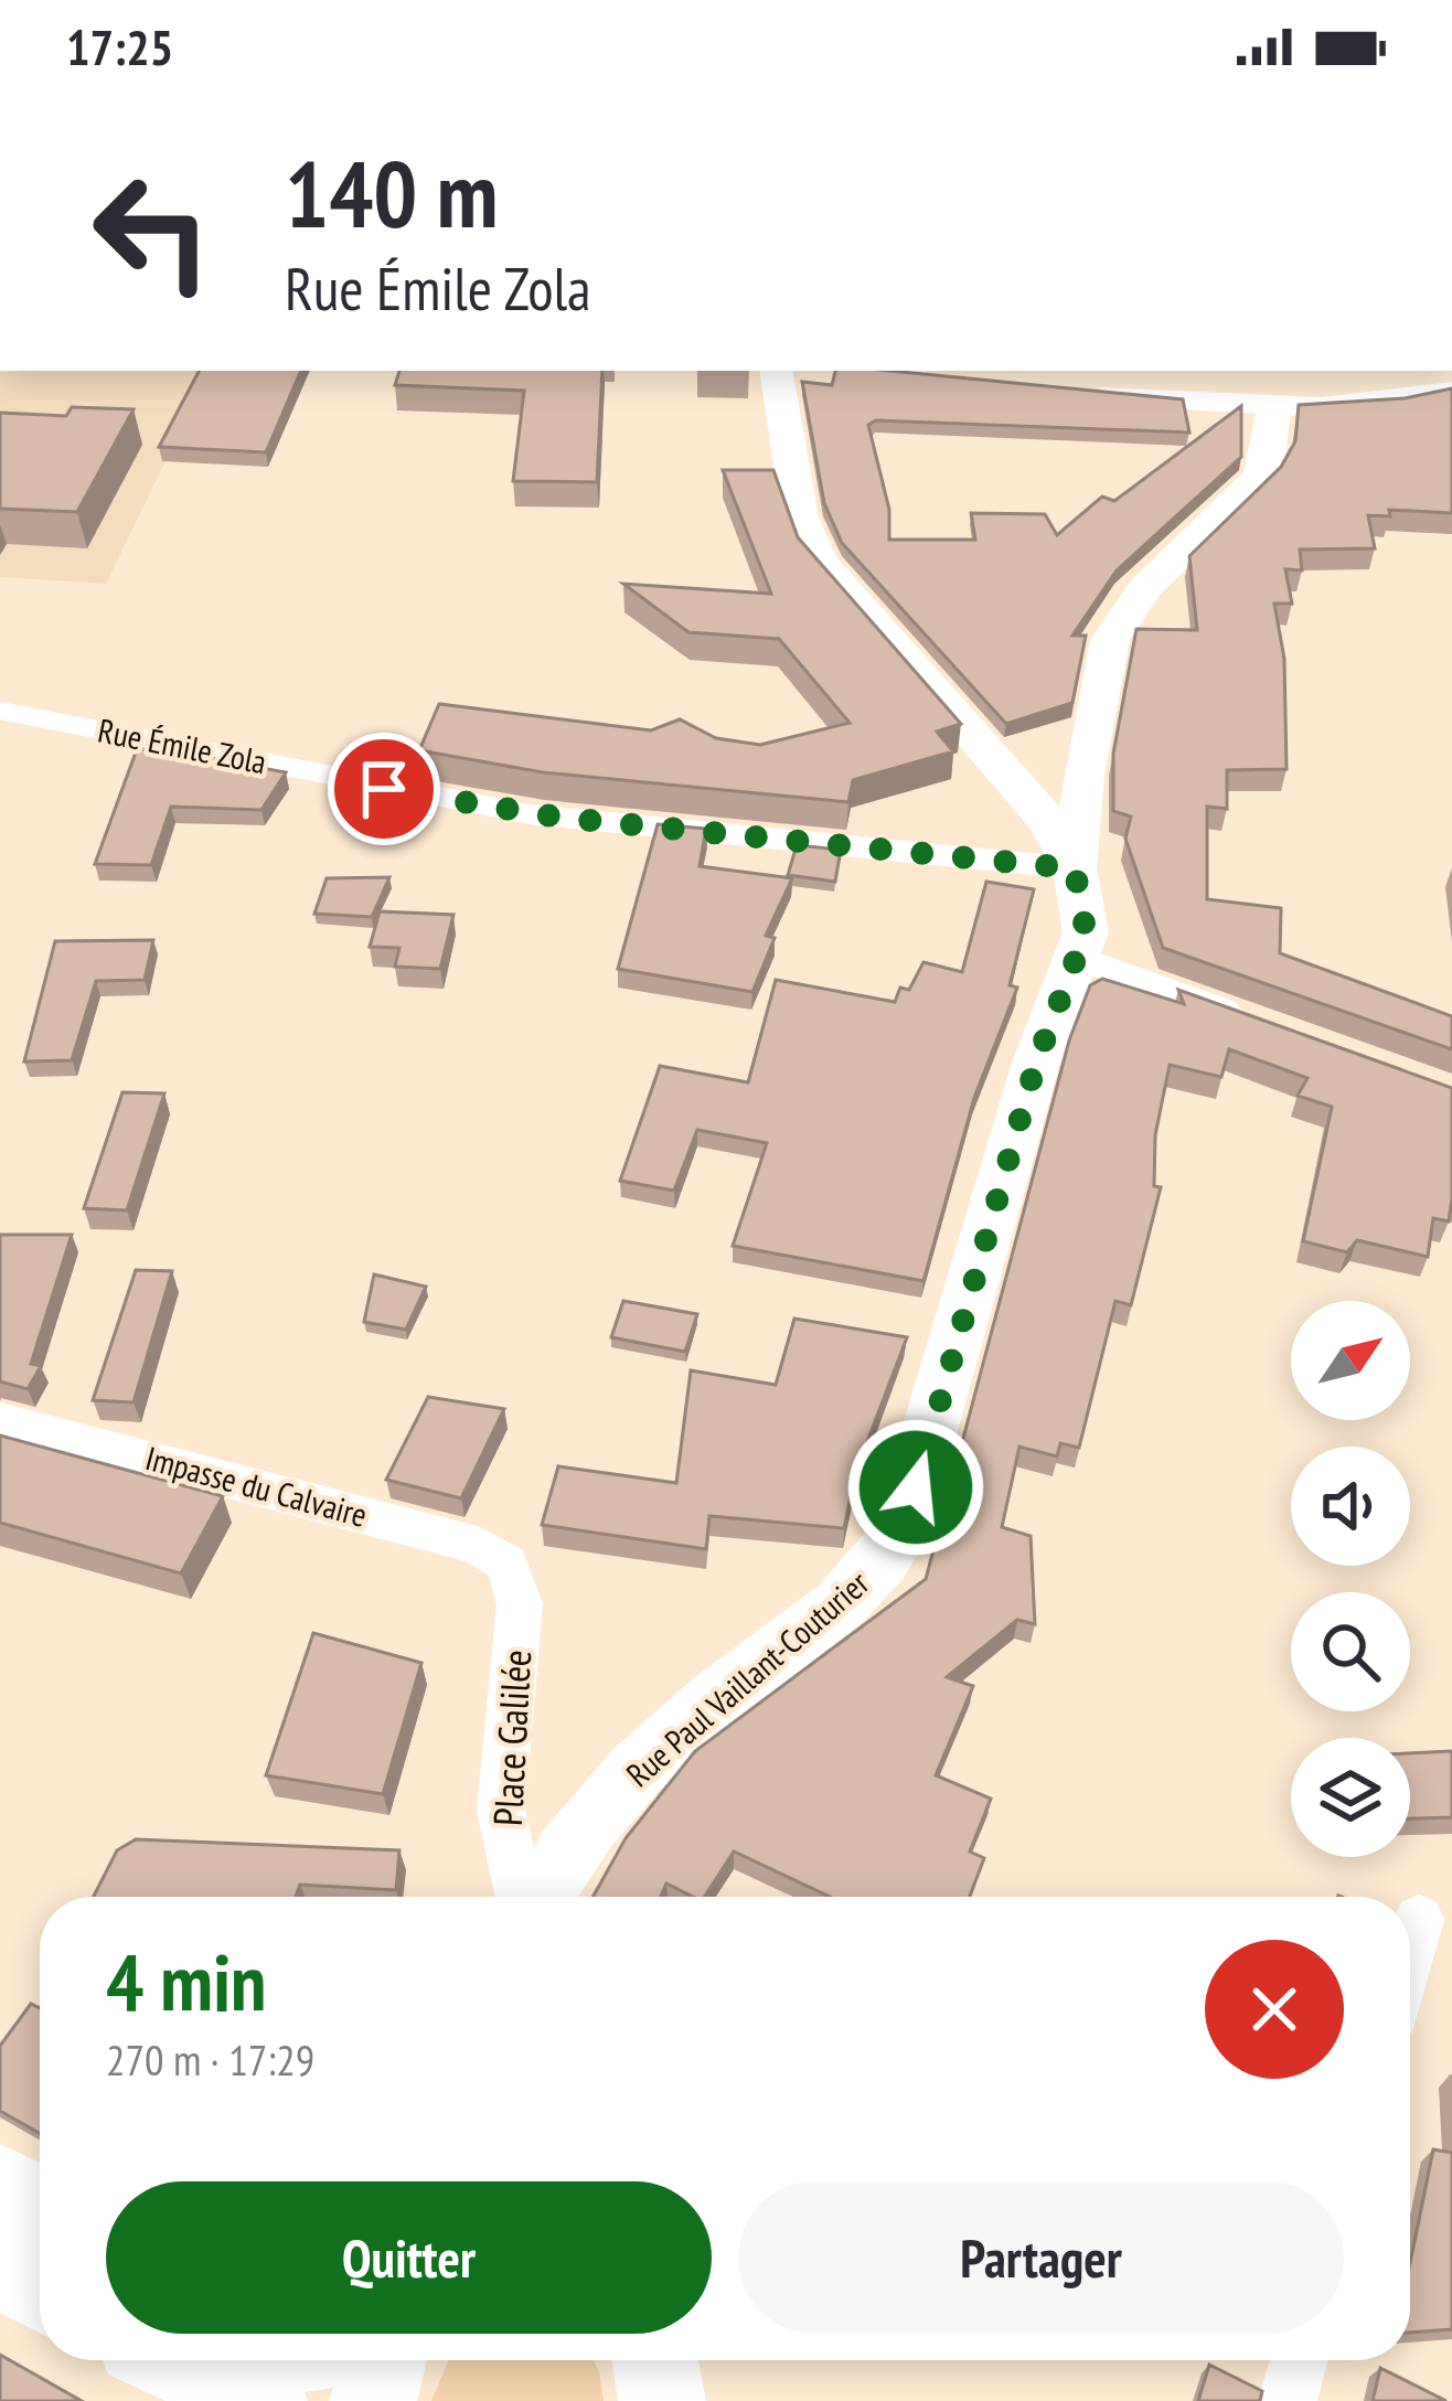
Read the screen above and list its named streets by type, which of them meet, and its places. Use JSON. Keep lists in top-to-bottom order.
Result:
{
  "streets": {
    "street": [
      "Rue Émile Zola",
      "Impasse du Calvaire",
      "Rue Paul Vaillant-Couturier",
      "Place Galilée"
    ]
  },
  "crossings": [
    ["Rue Émile Zola", "Rue Paul Vaillant-Couturier"],
    ["Impasse du Calvaire", "Place Galilée"]
  ],
  "north": "top right",
  "page": {
    "status": "17:25",
    "turn": ["140 m", "Rue Émile Zola"],
    "heading": ["4 min", "270 m · 17:29"],
    "buttons": ["Quitter", "Partager"]
  }
}
